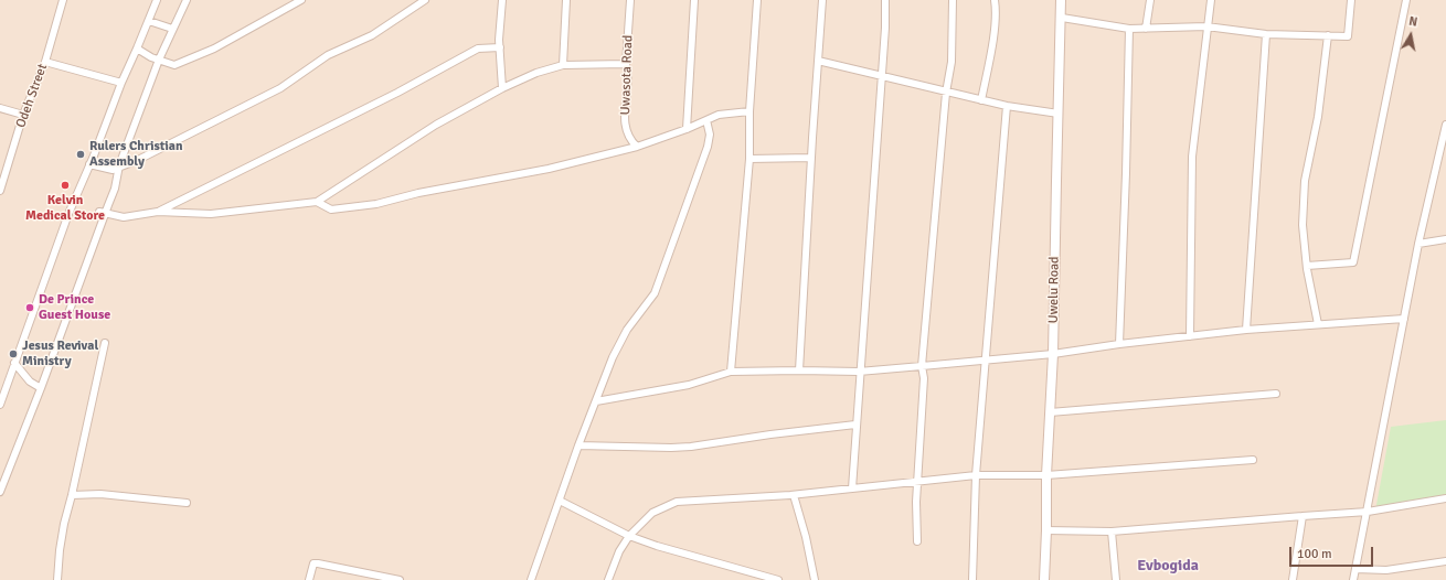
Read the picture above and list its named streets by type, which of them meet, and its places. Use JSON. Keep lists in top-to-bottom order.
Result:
{
  "streets": {
    "street": ["Uwasota Road", "Odeh Street", "Uwelu Road"]
  },
  "districts": ["Evbogida"],
  "places": [
    "Rulers Christian Assembly",
    "Kelvin Medical Store",
    "De Prince Guest House",
    "Jesus Revival Ministry"
  ],
  "scale_bar": "100 m",
  "north": "top"
}
